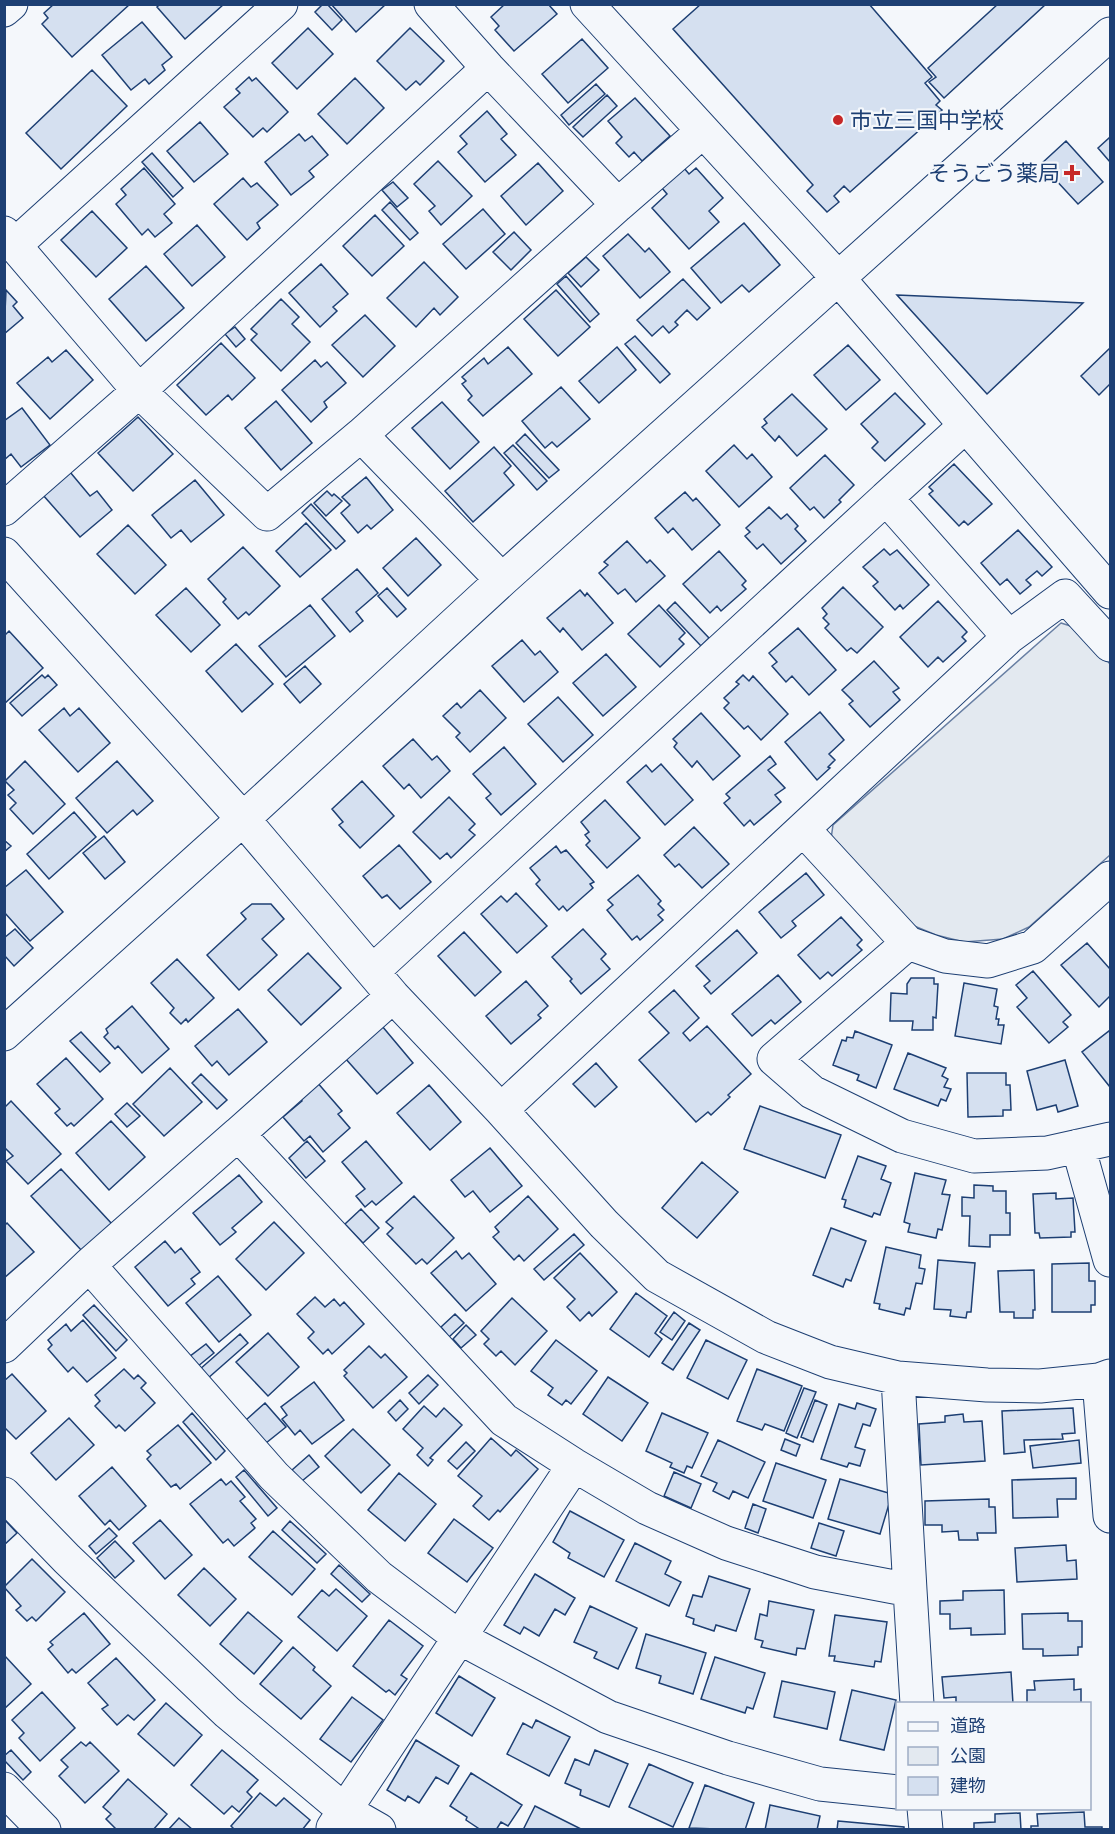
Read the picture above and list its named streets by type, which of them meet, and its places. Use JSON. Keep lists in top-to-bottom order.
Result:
{
  "places": {
    "other": ["市立三国中学校"],
    "health": ["そうごう薬局"]
  },
  "legend": ["道路", "公園", "建物"]
}
